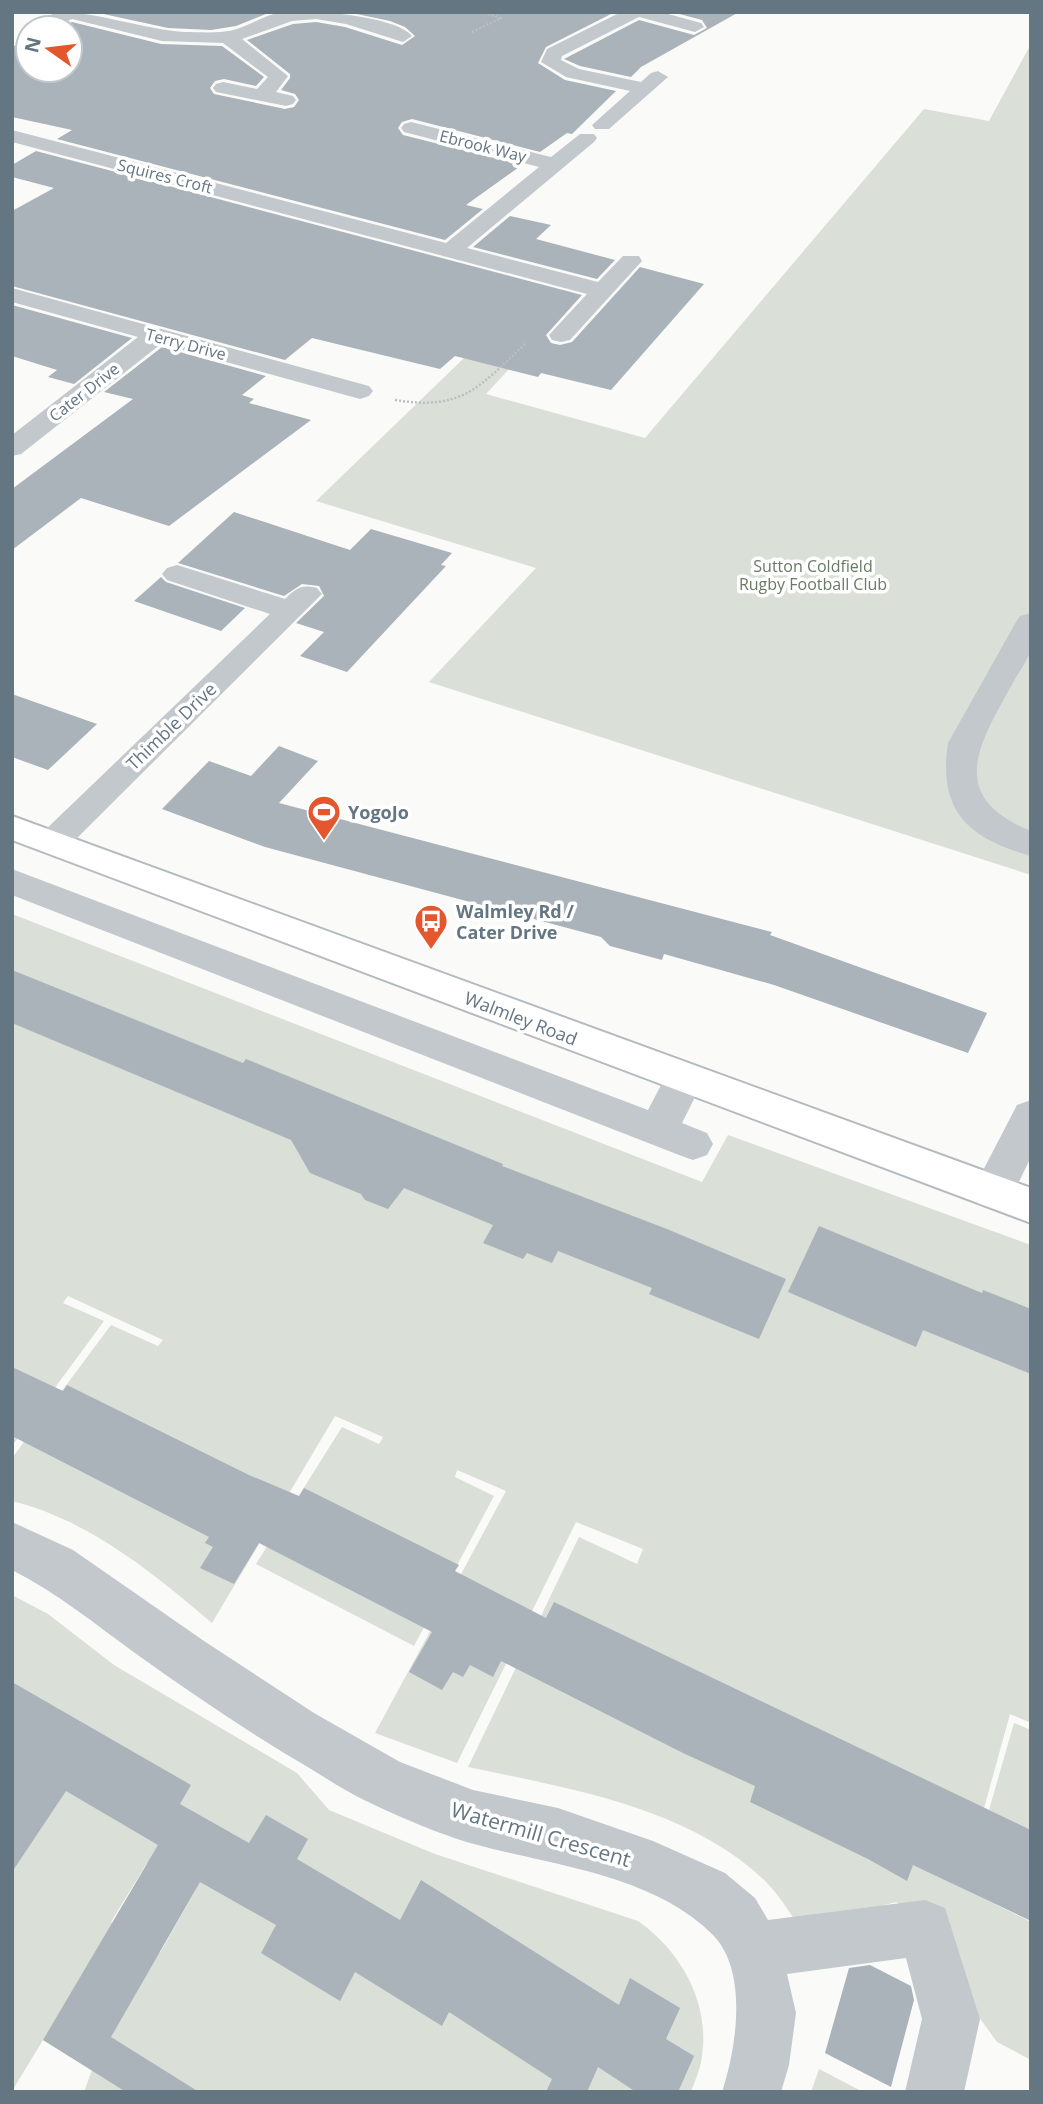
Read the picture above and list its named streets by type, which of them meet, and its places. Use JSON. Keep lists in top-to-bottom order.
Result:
{
  "streets": {
    "main road": ["Walmley Road"],
    "street": [
      "Ebrook Way",
      "Squires Croft",
      "Terry Drive",
      "Cater Drive",
      "Thimble Drive",
      "Watermill Crescent"
    ]
  },
  "crossings": [
    ["Ebrook Way", "Squires Croft"],
    ["Terry Drive", "Cater Drive"],
    ["Thimble Drive", "Walmley Road"]
  ],
  "parks": ["Sutton Coldfield Rugby Football Club"],
  "places": {
    "sports": ["YogoJo"],
    "bus stop": ["Walmley Rd / Cater Drive"]
  },
  "north": "left"
}
